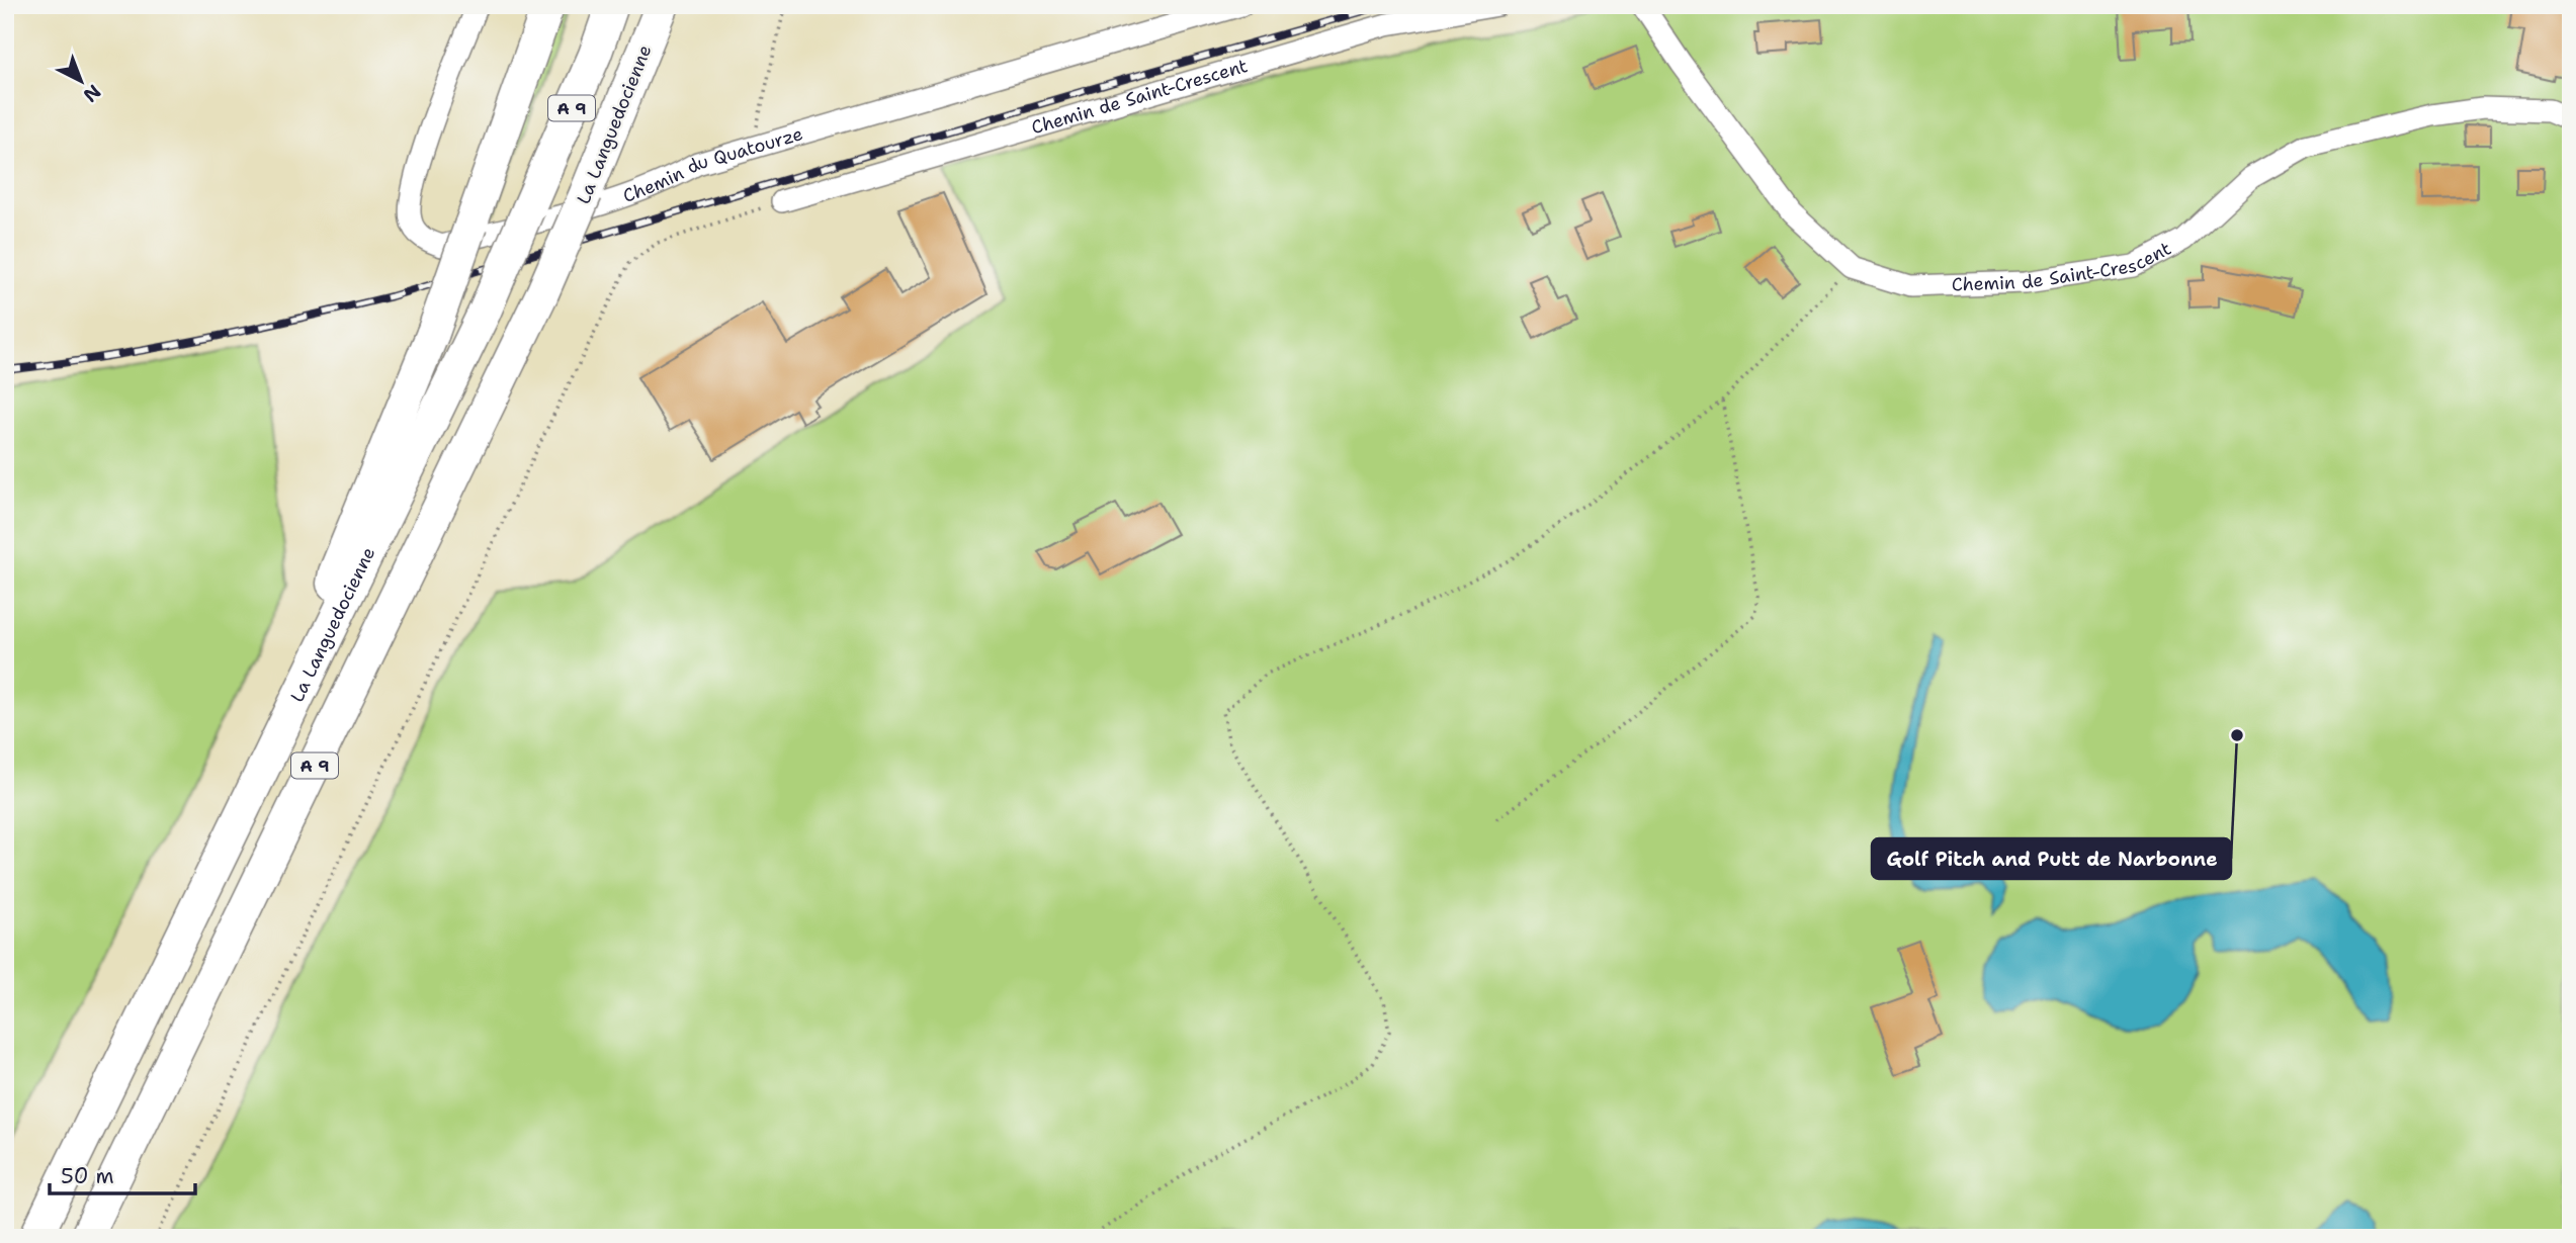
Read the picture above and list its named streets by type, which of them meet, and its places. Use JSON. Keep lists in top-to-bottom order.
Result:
{
  "streets": {
    "highway": ["A 9", "La Languedocienne"],
    "street": ["Chemin de Saint-Crescent", "Chemin du Quatourze"]
  },
  "places": ["Golf Pitch and Putt de Narbonne"],
  "scale_bar": "50 m",
  "north": "bottom right"
}
